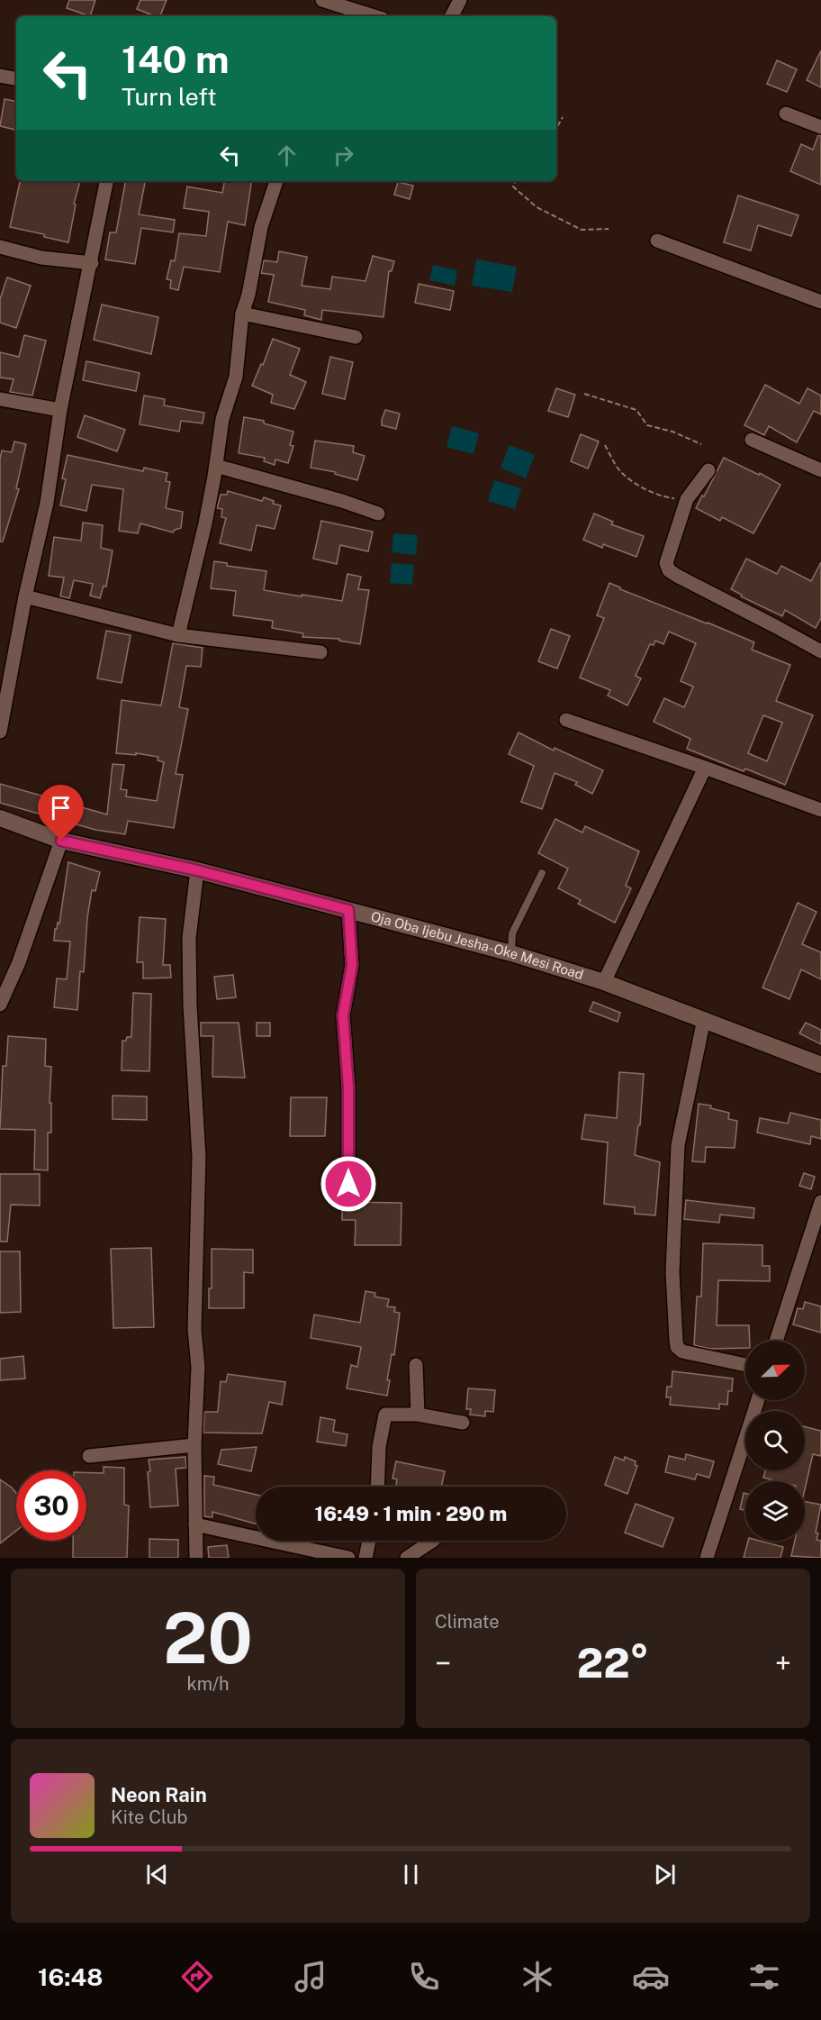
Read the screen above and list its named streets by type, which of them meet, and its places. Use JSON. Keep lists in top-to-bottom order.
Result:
{
  "streets": {
    "main road": ["Oja Oba Ijebu Jesha-Oke Mesi Road"]
  },
  "north": "top right",
  "page": {
    "turn": ["140 m", "Turn left"],
    "limit": "30",
    "trip": "16:49 · 1 min · 290 m",
    "tile": [
      ["20", "km/h"],
      "Climate"
    ],
    "heat": ["−", "22°", "+"],
    "song": ["Neon Rain", "Kite Club"],
    "tabs": "16:48"
  }
}
